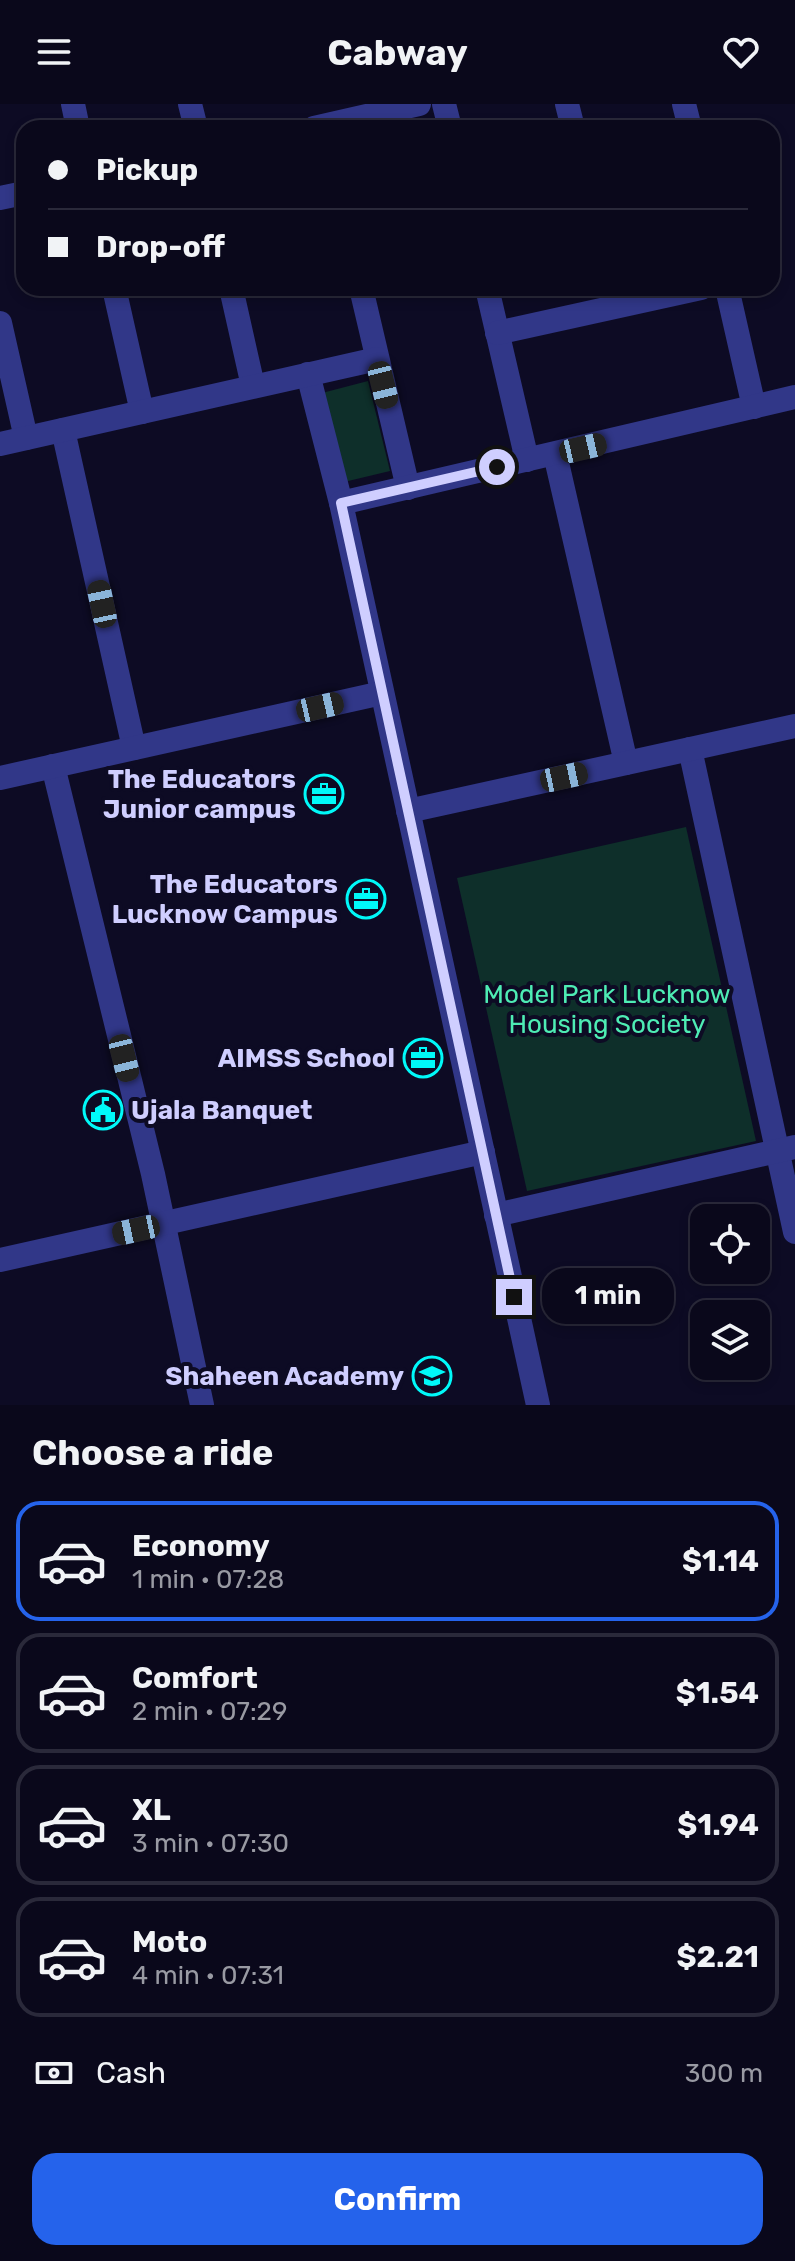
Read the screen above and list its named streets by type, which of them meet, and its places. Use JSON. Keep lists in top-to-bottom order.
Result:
{
  "parks": ["Model Park Lucknow Housing Society"],
  "places": {
    "office": ["The Educators Junior campus", "The Educators Lucknow Campus", "AIMSS School"],
    "public building": ["Ujala Banquet"],
    "school or university": ["Shaheen Academy"]
  },
  "page": {
    "header": "Cabway",
    "banner": ["Pickup", "Drop-off"],
    "bubble": "1 min",
    "heading": "Choose a ride",
    "list": [
      {
        "name": "Economy",
        "note": "1 min · 07:28",
        "value": "$1.14"
      },
      {
        "name": "Comfort",
        "note": "2 min · 07:29",
        "value": "$1.54"
      },
      {
        "name": "XL",
        "note": "3 min · 07:30",
        "value": "$1.94"
      },
      {
        "name": "Moto",
        "note": "4 min · 07:31",
        "value": "$2.21"
      }
    ],
    "pay": ["Cash", "300 m"],
    "buttons": "Confirm"
  }
}
